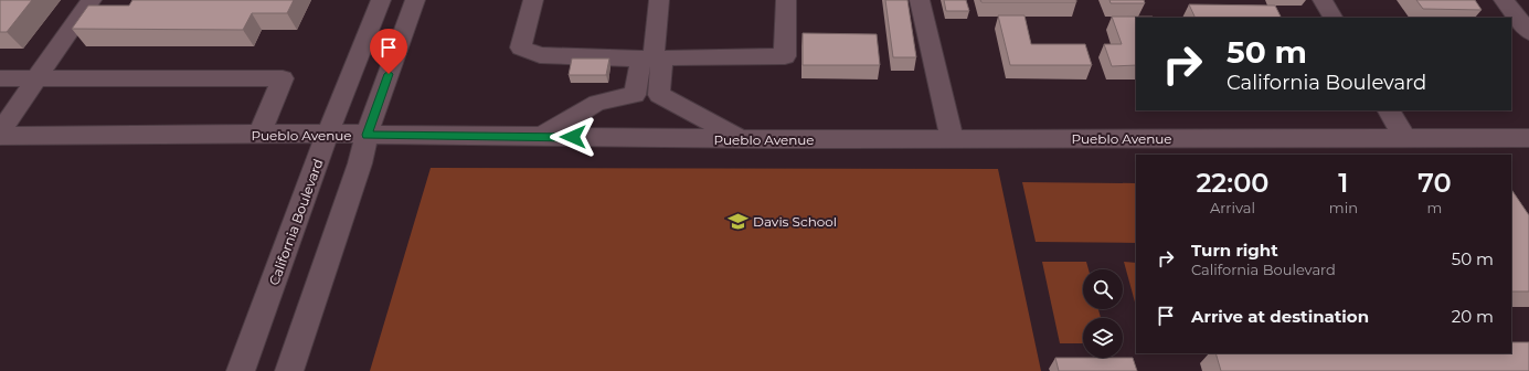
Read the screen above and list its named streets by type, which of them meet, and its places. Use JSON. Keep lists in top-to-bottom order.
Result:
{
  "streets": {
    "street": ["Pueblo Avenue", "California Boulevard"]
  },
  "crossings": [
    ["Pueblo Avenue", "California Boulevard"]
  ],
  "places": {
    "school or university": ["Davis School"]
  },
  "page": {
    "turn": ["50 m", "California Boulevard"],
    "eta": [
      "22:00",
      "Arrival",
      "1",
      "min",
      "70",
      "m"
    ],
    "list": [
      {
        "name": "Turn right",
        "note": "California Boulevard",
        "value": "50 m"
      },
      {
        "name": "Arrive at destination",
        "value": "20 m"
      }
    ]
  }
}
